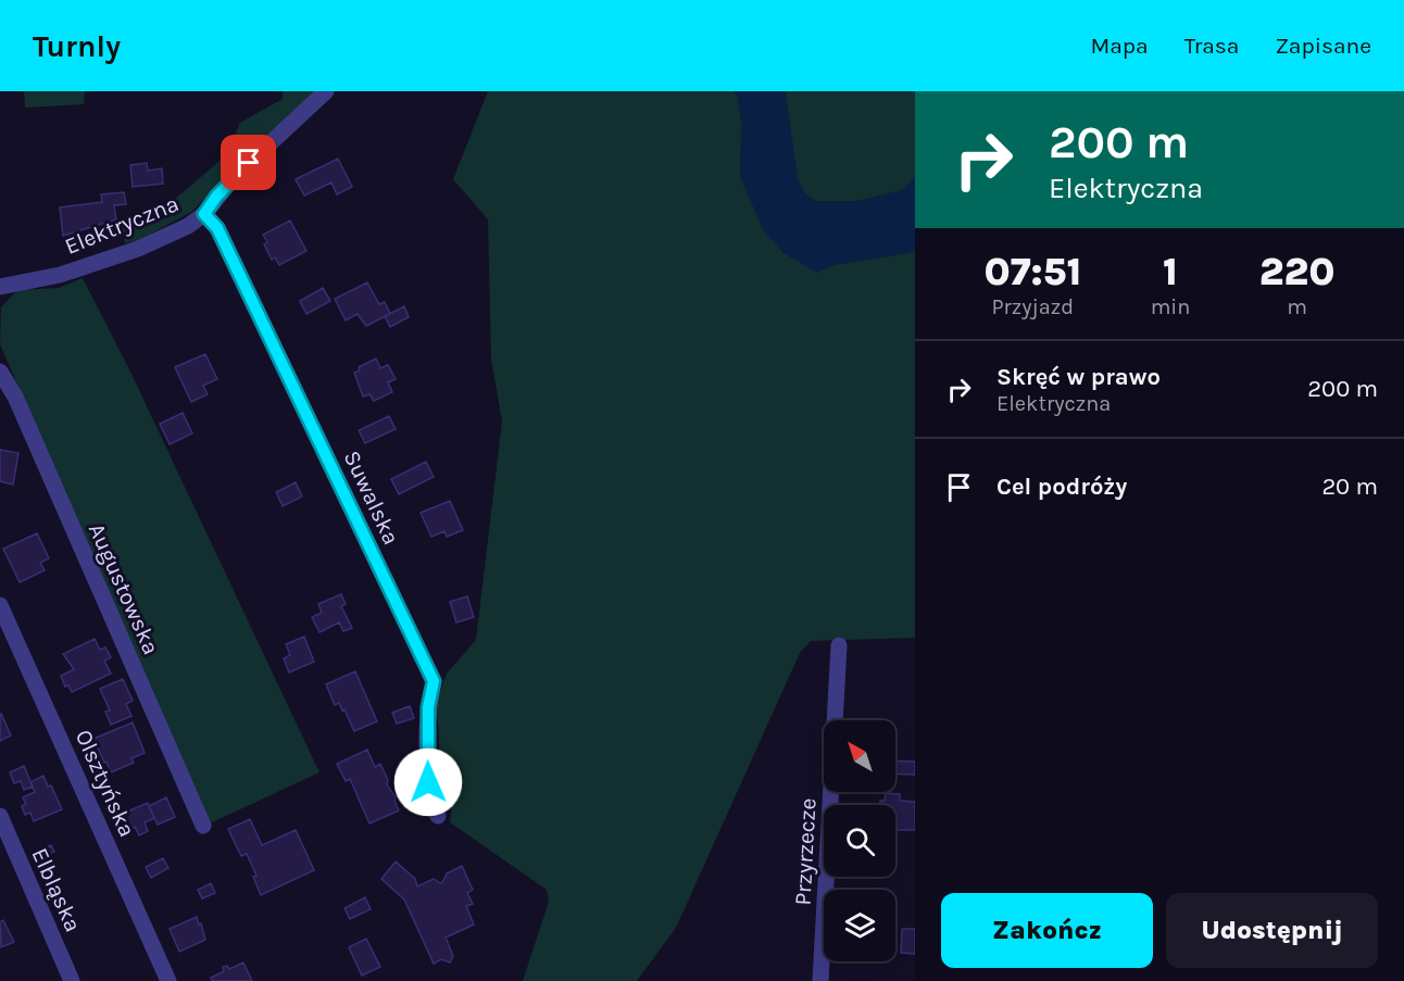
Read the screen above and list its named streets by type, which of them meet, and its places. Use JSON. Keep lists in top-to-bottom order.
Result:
{
  "streets": {
    "street": [
      "Elektryczna",
      "Suwalska",
      "Augustowska",
      "Olsztyńska",
      "Przyrzecze",
      "Elbląska"
    ]
  },
  "crossings": [
    ["Elektryczna", "Suwalska"]
  ],
  "north": "top left",
  "page": {
    "header": "Turnly",
    "nav": ["Mapa", "Trasa", "Zapisane"],
    "turn": ["200 m", "Elektryczna"],
    "eta": [
      "07:51",
      "Przyjazd",
      "1",
      "min",
      "220",
      "m"
    ],
    "list": [
      {
        "name": "Skręć w prawo",
        "note": "Elektryczna",
        "value": "200 m"
      },
      {
        "name": "Cel podróży",
        "value": "20 m"
      }
    ],
    "buttons": ["Zakończ", "Udostępnij"]
  }
}
